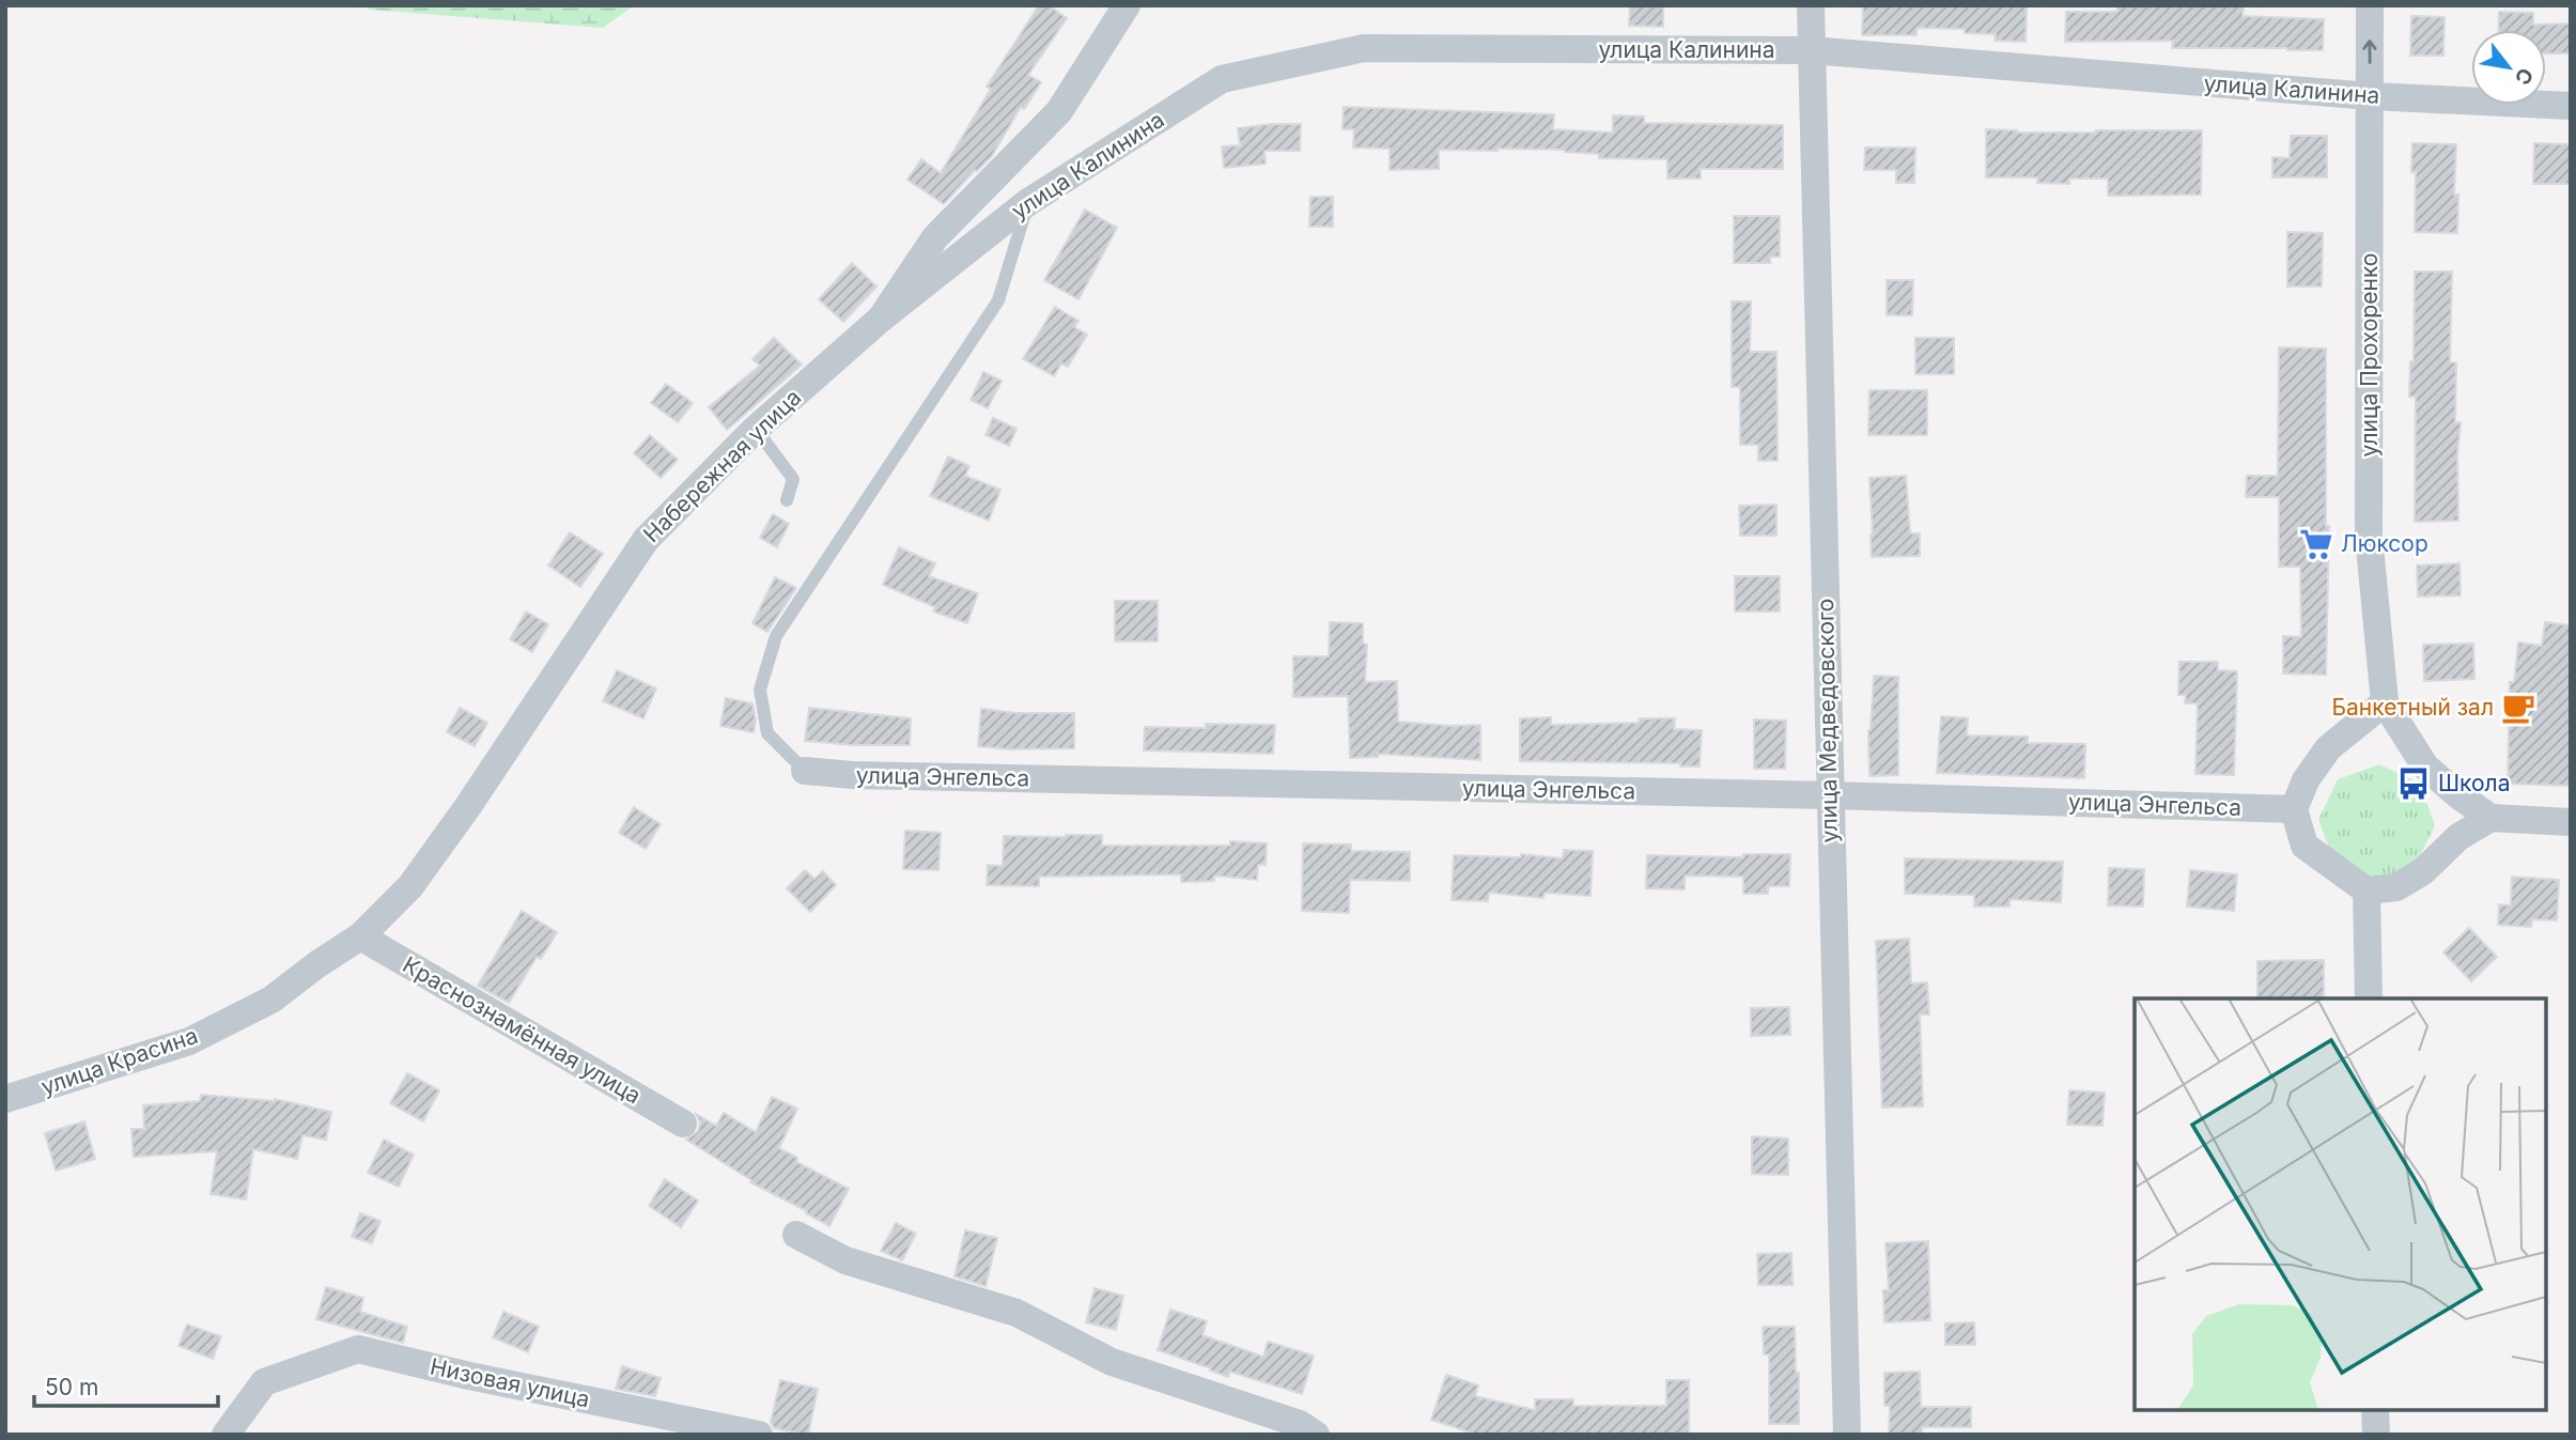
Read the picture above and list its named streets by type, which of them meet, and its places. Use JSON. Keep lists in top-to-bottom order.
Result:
{
  "streets": {
    "street": [
      "улица Калинина",
      "улица Прохоренко",
      "Набережная улица",
      "улица Медведовского",
      "улица Энгельса",
      "Краснознамённая улица",
      "улица Красина",
      "Низовая улица"
    ]
  },
  "crossings": [
    ["улица Калинина", "улица Прохоренко"],
    ["улица Калинина", "Набережная улица"],
    ["улица Калинина", "улица Медведовского"],
    ["Набережная улица", "Краснознамённая улица"],
    ["Набережная улица", "улица Красина"],
    ["улица Медведовского", "улица Энгельса"]
  ],
  "places": {
    "supermarket": ["Люксор"],
    "cafe": ["Банкетный зал"],
    "bus stop": ["Школа"]
  },
  "scale_bar": "50 m",
  "north": "bottom right"
}
